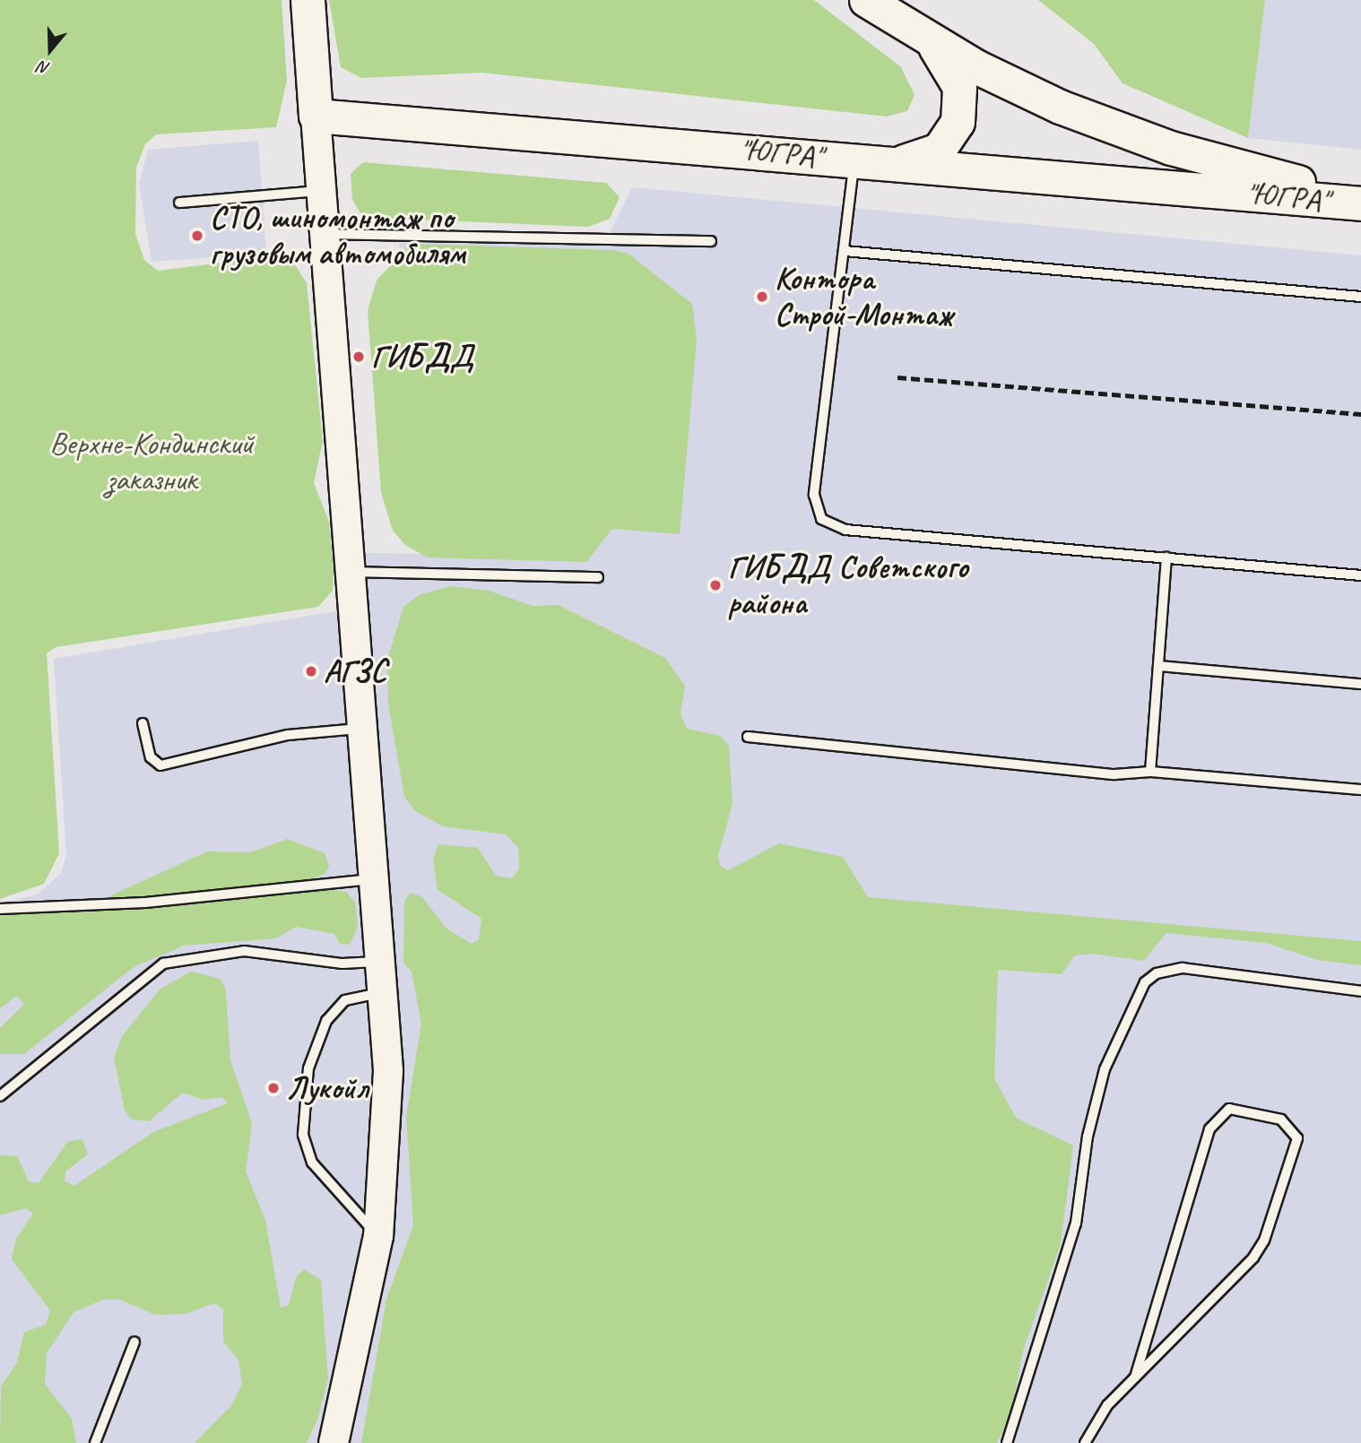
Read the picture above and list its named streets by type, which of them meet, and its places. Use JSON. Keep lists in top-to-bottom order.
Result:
{
  "streets": {
    "highway": ["\"ЮГРА\""]
  },
  "parks": ["Верхне-Кондинский заказник"],
  "places": [
    "СТО, шиномонтаж по грузовым автомобилям",
    "Контора Строй-Монтаж",
    "ГИБДД",
    "ГИБДД Советского района",
    "АГЗС",
    "Лукойл"
  ],
  "north": "bottom"
}
